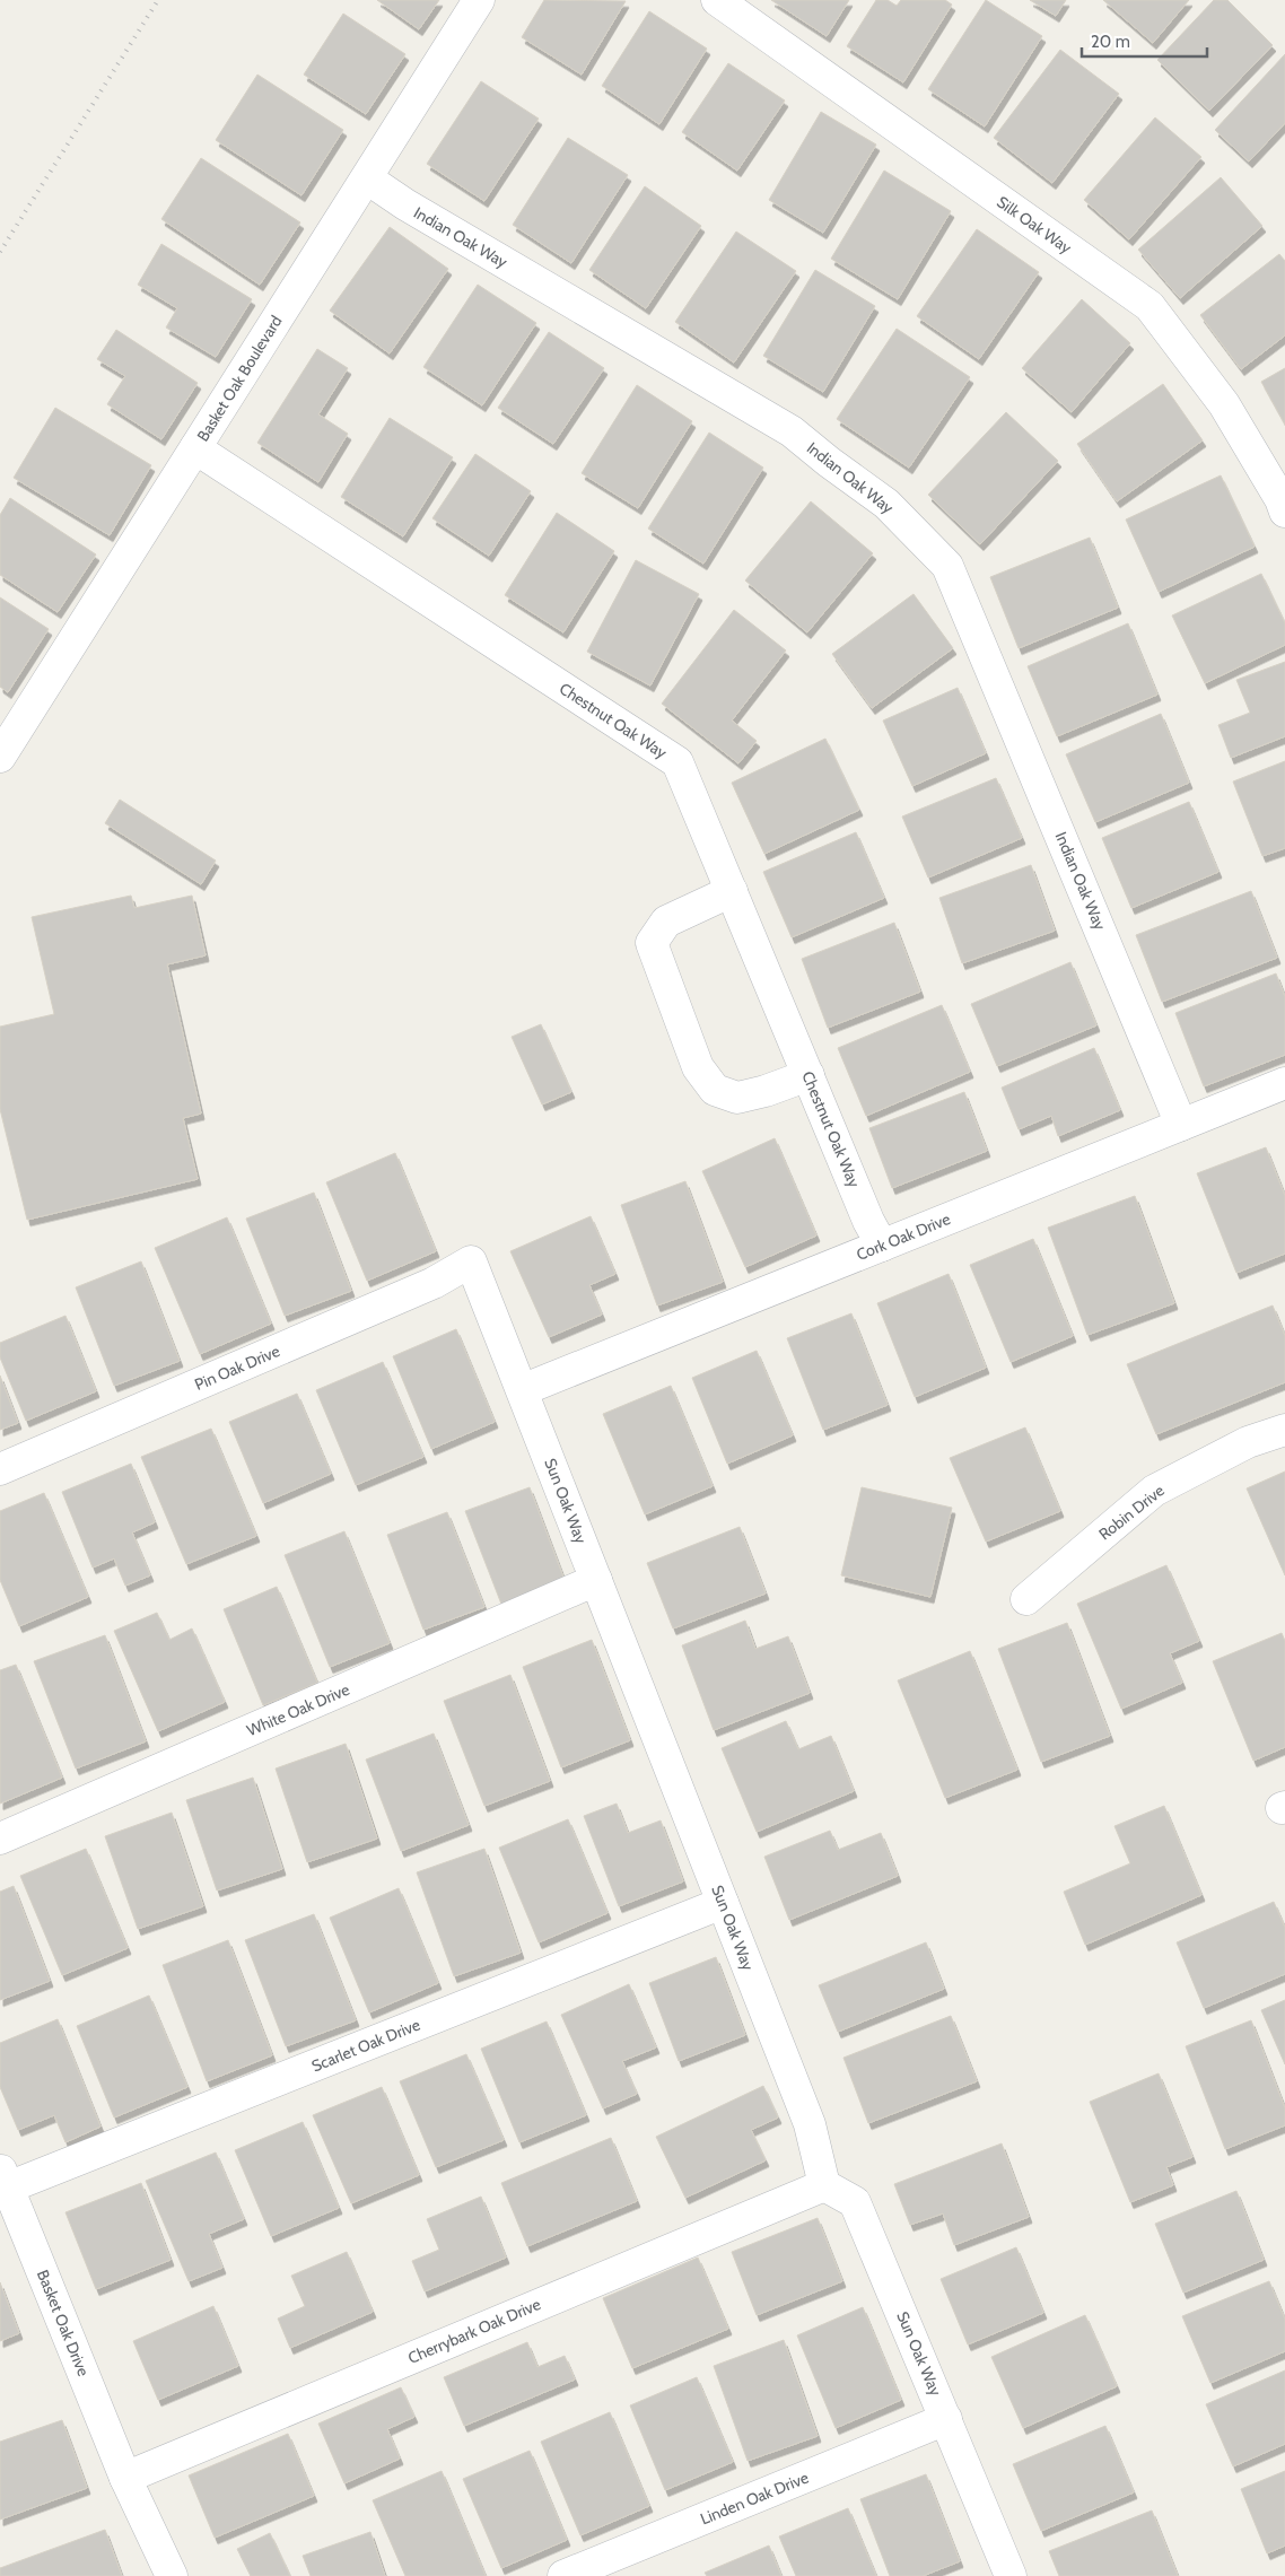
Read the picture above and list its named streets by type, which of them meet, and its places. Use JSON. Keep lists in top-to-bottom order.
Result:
{
  "streets": {
    "street": [
      "Silk Oak Way",
      "Indian Oak Way",
      "Basket Oak Boulevard",
      "Chestnut Oak Way",
      "Cork Oak Drive",
      "Pin Oak Drive",
      "Sun Oak Way",
      "Robin Drive",
      "White Oak Drive",
      "Scarlet Oak Drive",
      "Basket Oak Drive",
      "Cherrybark Oak Drive",
      "Linden Oak Drive"
    ]
  },
  "crossings": [
    ["Indian Oak Way", "Basket Oak Boulevard"],
    ["Indian Oak Way", "Cork Oak Drive"],
    ["Basket Oak Boulevard", "Chestnut Oak Way"],
    ["Chestnut Oak Way", "Cork Oak Drive"],
    ["Cork Oak Drive", "Sun Oak Way"],
    ["Pin Oak Drive", "Sun Oak Way"],
    ["Sun Oak Way", "White Oak Drive"],
    ["Sun Oak Way", "Scarlet Oak Drive"],
    ["Sun Oak Way", "Cherrybark Oak Drive"],
    ["Sun Oak Way", "Linden Oak Drive"],
    ["Scarlet Oak Drive", "Basket Oak Drive"],
    ["Basket Oak Drive", "Cherrybark Oak Drive"]
  ],
  "scale_bar": "20 m"
}
